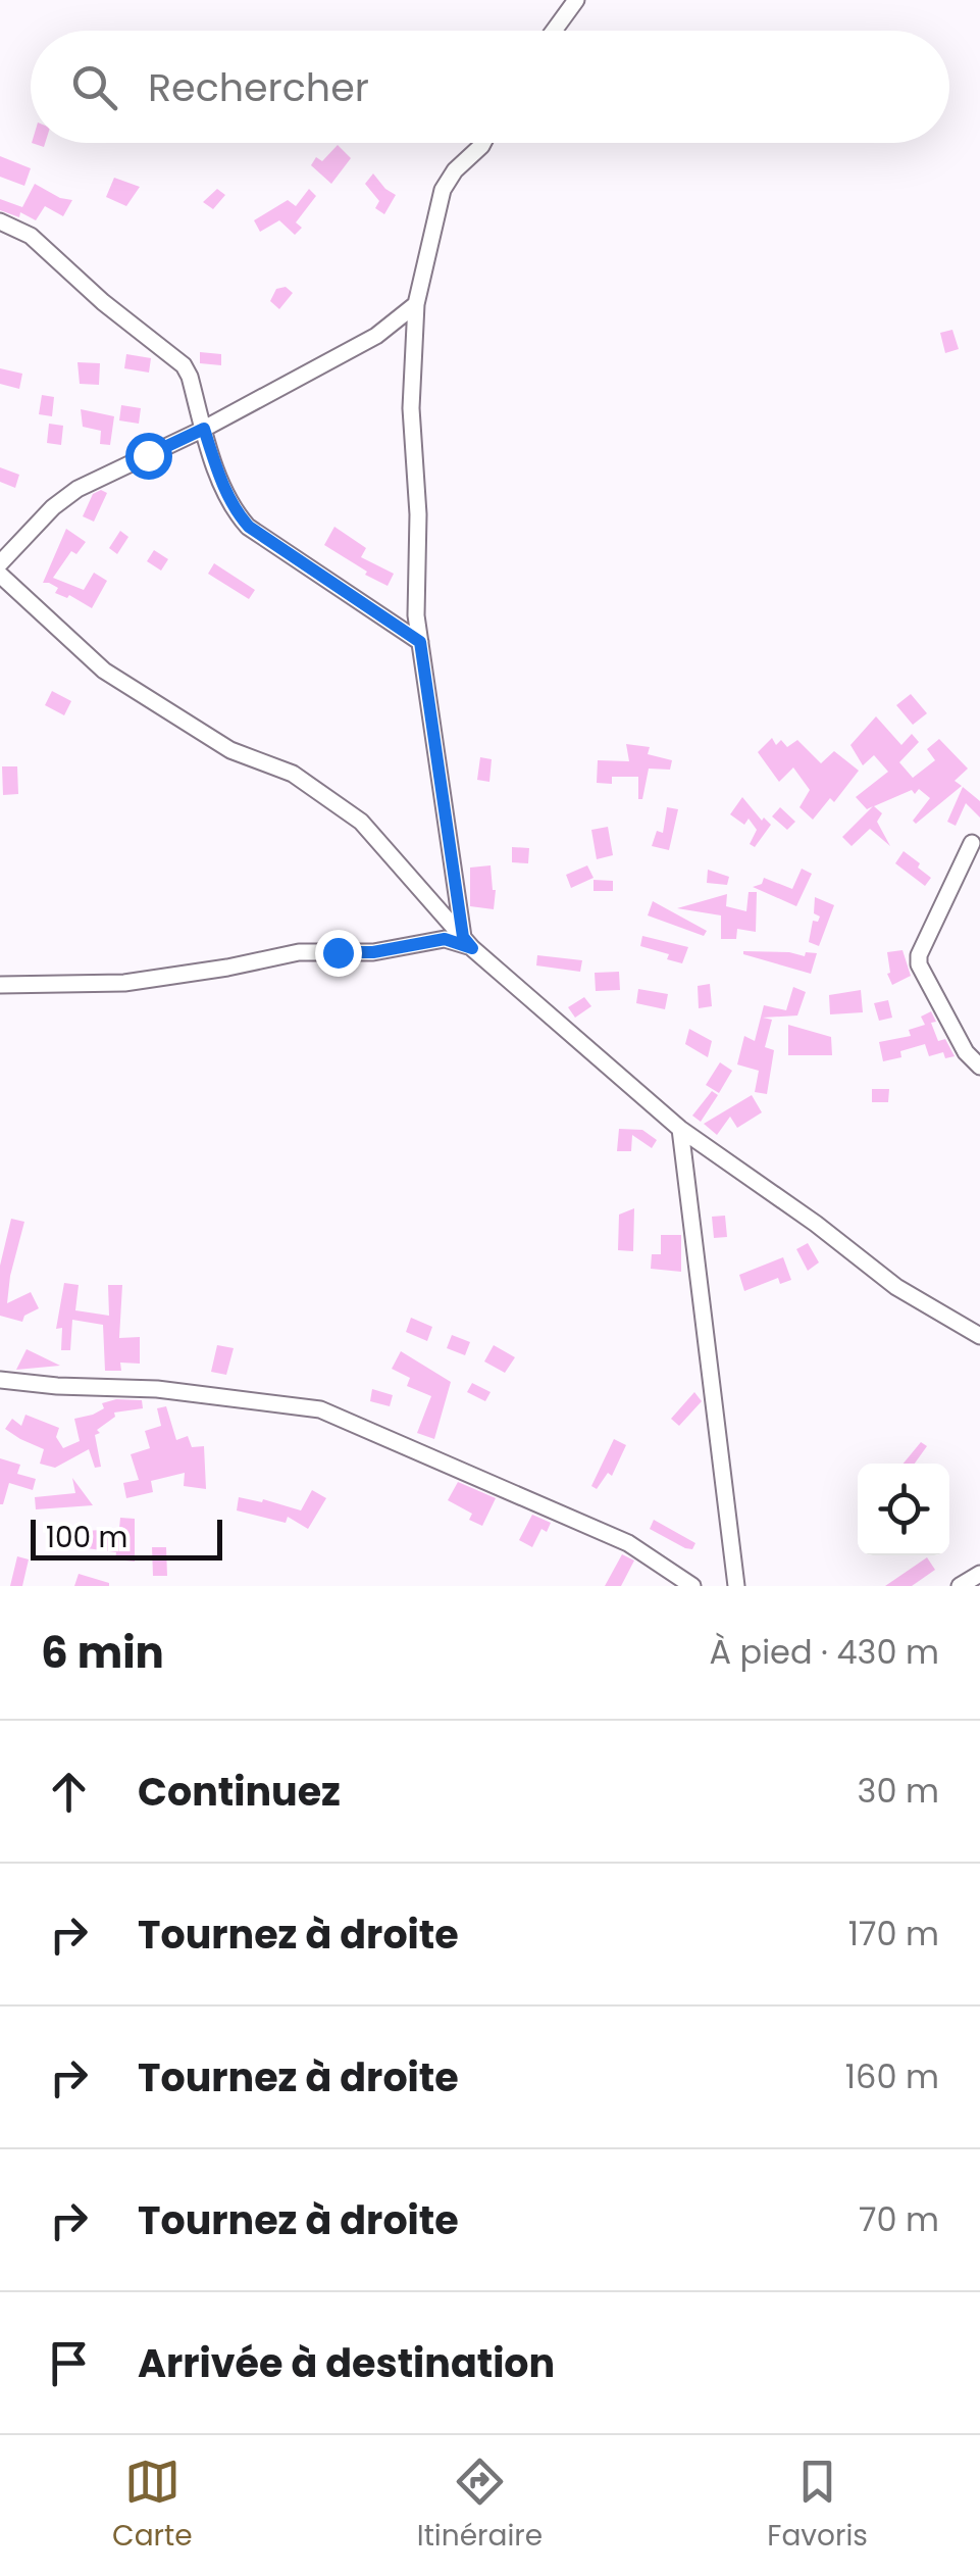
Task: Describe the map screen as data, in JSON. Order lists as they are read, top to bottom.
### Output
{
  "scale_bar": "100 m",
  "page": {
    "search": "Rechercher",
    "scale": "100 m",
    "heading": ["6 min", "À pied · 430 m"],
    "list": [
      ["Continuez", "30 m"],
      ["Tournez à droite", "170 m"],
      ["Tournez à droite", "160 m"],
      ["Tournez à droite", "70 m"],
      "Arrivée à destination"
    ],
    "nav": ["Carte", "Itinéraire", "Favoris"]
  }
}
